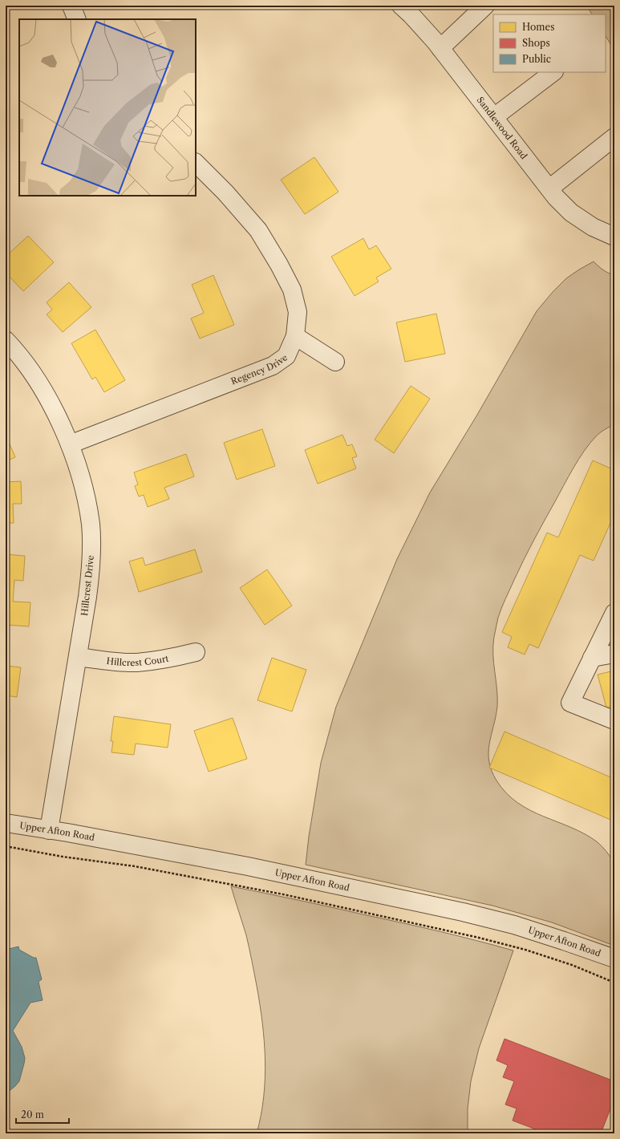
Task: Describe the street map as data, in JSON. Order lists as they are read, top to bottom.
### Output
{
  "streets": {
    "street": [
      "Sandlewood Road",
      "Regency Drive",
      "Hillcrest Drive",
      "Hillcrest Court",
      "Upper Afton Road"
    ]
  },
  "crossings": [
    ["Regency Drive", "Hillcrest Drive"],
    ["Hillcrest Drive", "Hillcrest Court"],
    ["Hillcrest Drive", "Upper Afton Road"]
  ],
  "legend": ["Homes", "Shops", "Public"],
  "scale_bar": "20 m"
}
